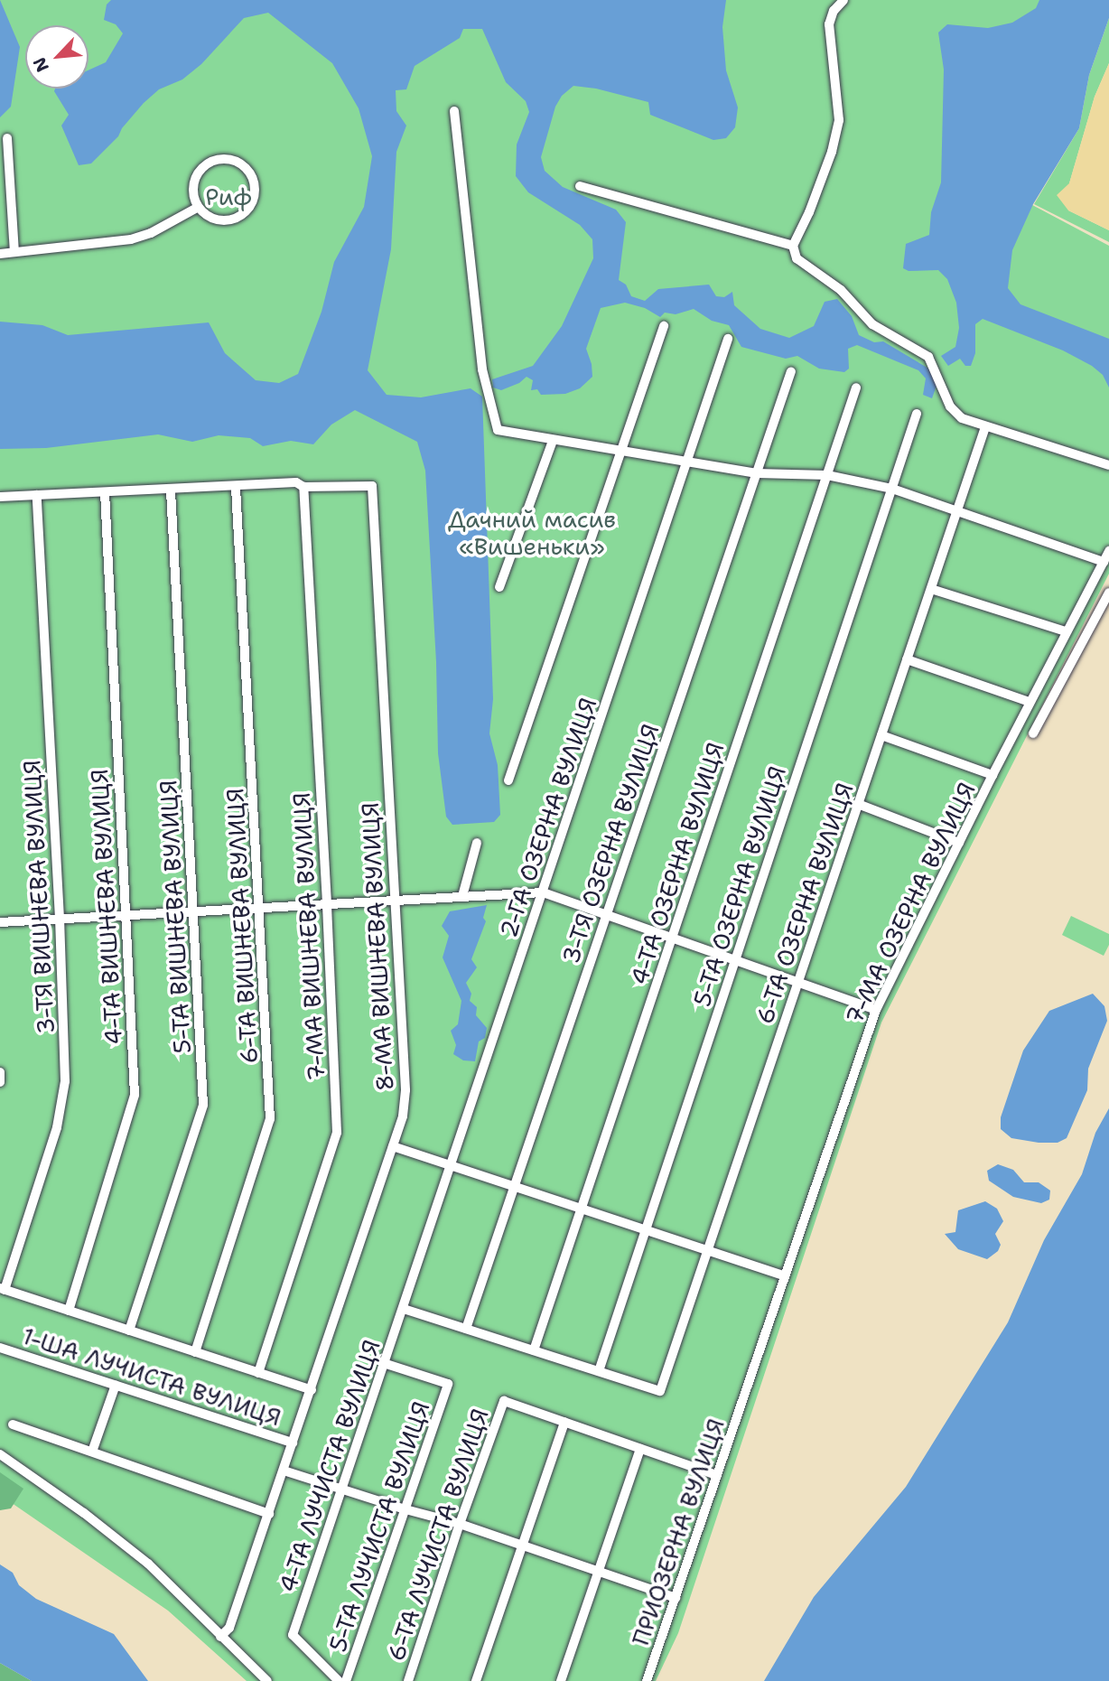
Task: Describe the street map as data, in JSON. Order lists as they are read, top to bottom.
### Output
{
  "streets": {
    "street": [
      "2-ГА ОЗЕРНА ВУЛИЦЯ",
      "3-ТЯ ОЗЕРНА ВУЛИЦЯ",
      "4-ТА ОЗЕРНА ВУЛИЦЯ",
      "5-ТА ОЗЕРНА ВУЛИЦЯ",
      "3-ТЯ ВИШНЕВА ВУЛИЦЯ",
      "6-ТА ОЗЕРНА ВУЛИЦЯ",
      "7-МА ОЗЕРНА ВУЛИЦЯ",
      "4-ТА ВИШНЕВА ВУЛИЦЯ",
      "5-ТА ВИШНЕВА ВУЛИЦЯ",
      "6-ТА ВИШНЕВА ВУЛИЦЯ",
      "7-МА ВИШНЕВА ВУЛИЦЯ",
      "8-МА ВИШНЕВА ВУЛИЦЯ",
      "1-ША ЛУЧИСТА ВУЛИЦЯ",
      "4-ТА ЛУЧИСТА ВУЛИЦЯ",
      "5-ТА ЛУЧИСТА ВУЛИЦЯ",
      "ПРИОЗЕРНА ВУЛИЦЯ",
      "6-ТА ЛУЧИСТА ВУЛИЦЯ"
    ]
  },
  "crossings": [
    ["2-ГА ОЗЕРНА ВУЛИЦЯ", "4-ТА ЛУЧИСТА ВУЛИЦЯ"],
    ["5-ТА ОЗЕРНА ВУЛИЦЯ", "6-ТА ОЗЕРНА ВУЛИЦЯ"],
    ["7-МА ОЗЕРНА ВУЛИЦЯ", "ПРИОЗЕРНА ВУЛИЦЯ"],
    ["7-МА ВИШНЕВА ВУЛИЦЯ", "8-МА ВИШНЕВА ВУЛИЦЯ"],
    ["8-МА ВИШНЕВА ВУЛИЦЯ", "1-ША ЛУЧИСТА ВУЛИЦЯ"],
    ["4-ТА ЛУЧИСТА ВУЛИЦЯ", "5-ТА ЛУЧИСТА ВУЛИЦЯ"]
  ],
  "parks": ["Риф", "Дачний масив «Вишеньки»"],
  "north": "bottom left"
}
